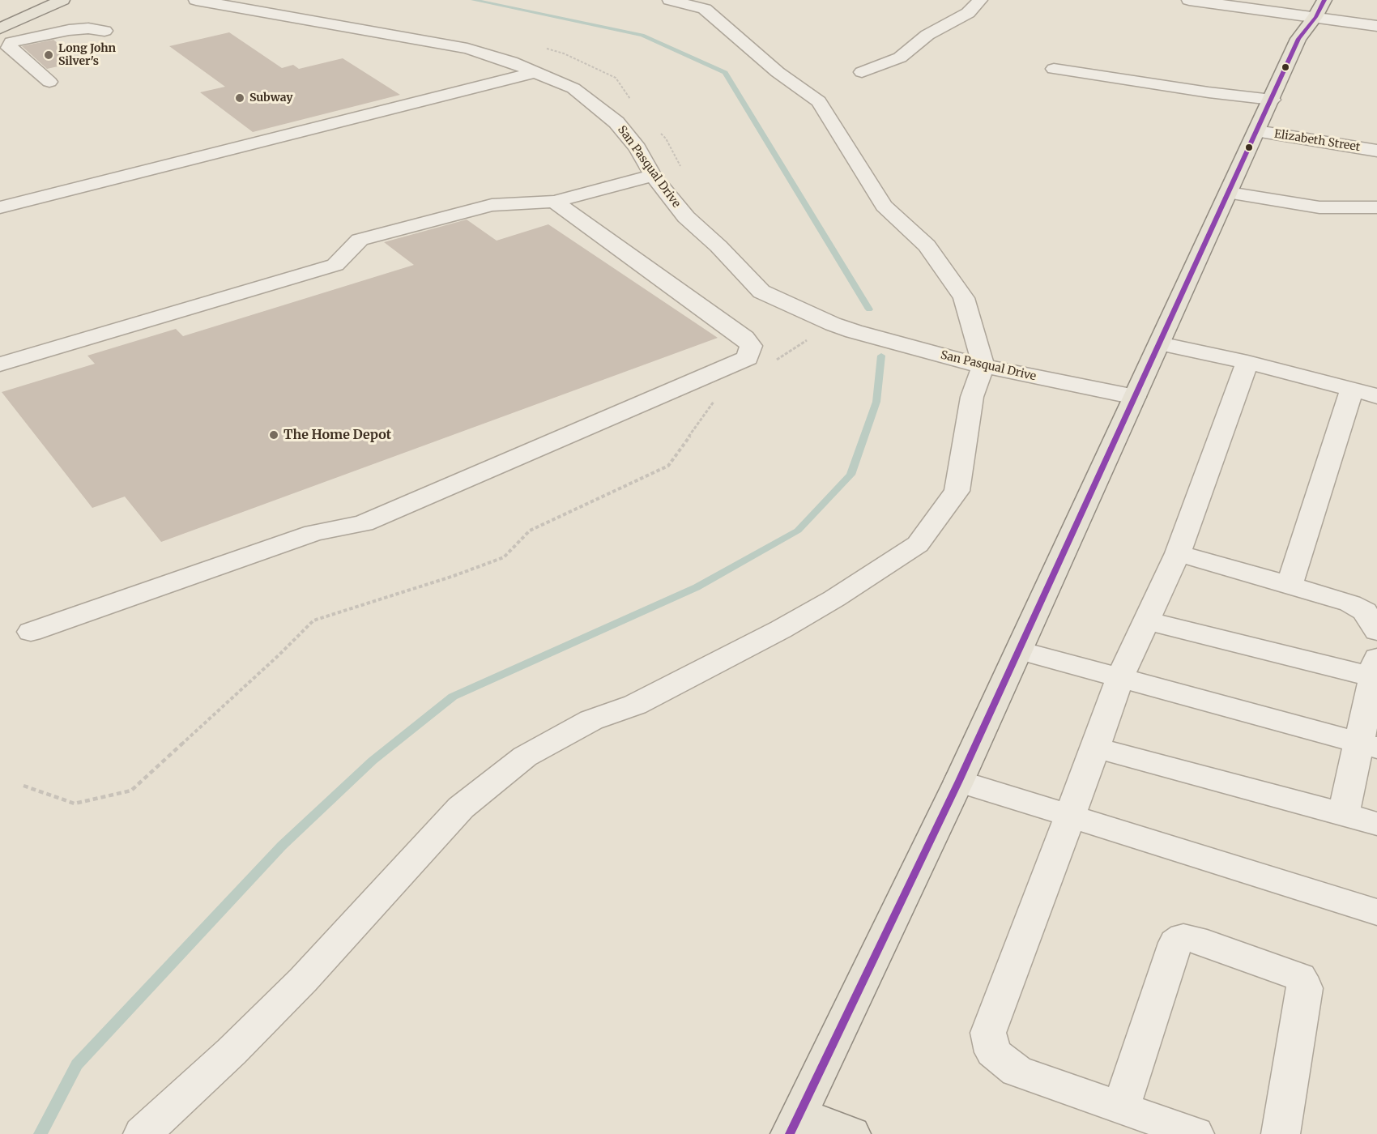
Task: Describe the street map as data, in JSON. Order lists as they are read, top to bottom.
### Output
{
  "streets": {
    "street": ["Elizabeth Street", "San Pasqual Drive"]
  },
  "places": ["Long John Silver's", "Subway", "The Home Depot"]
}
